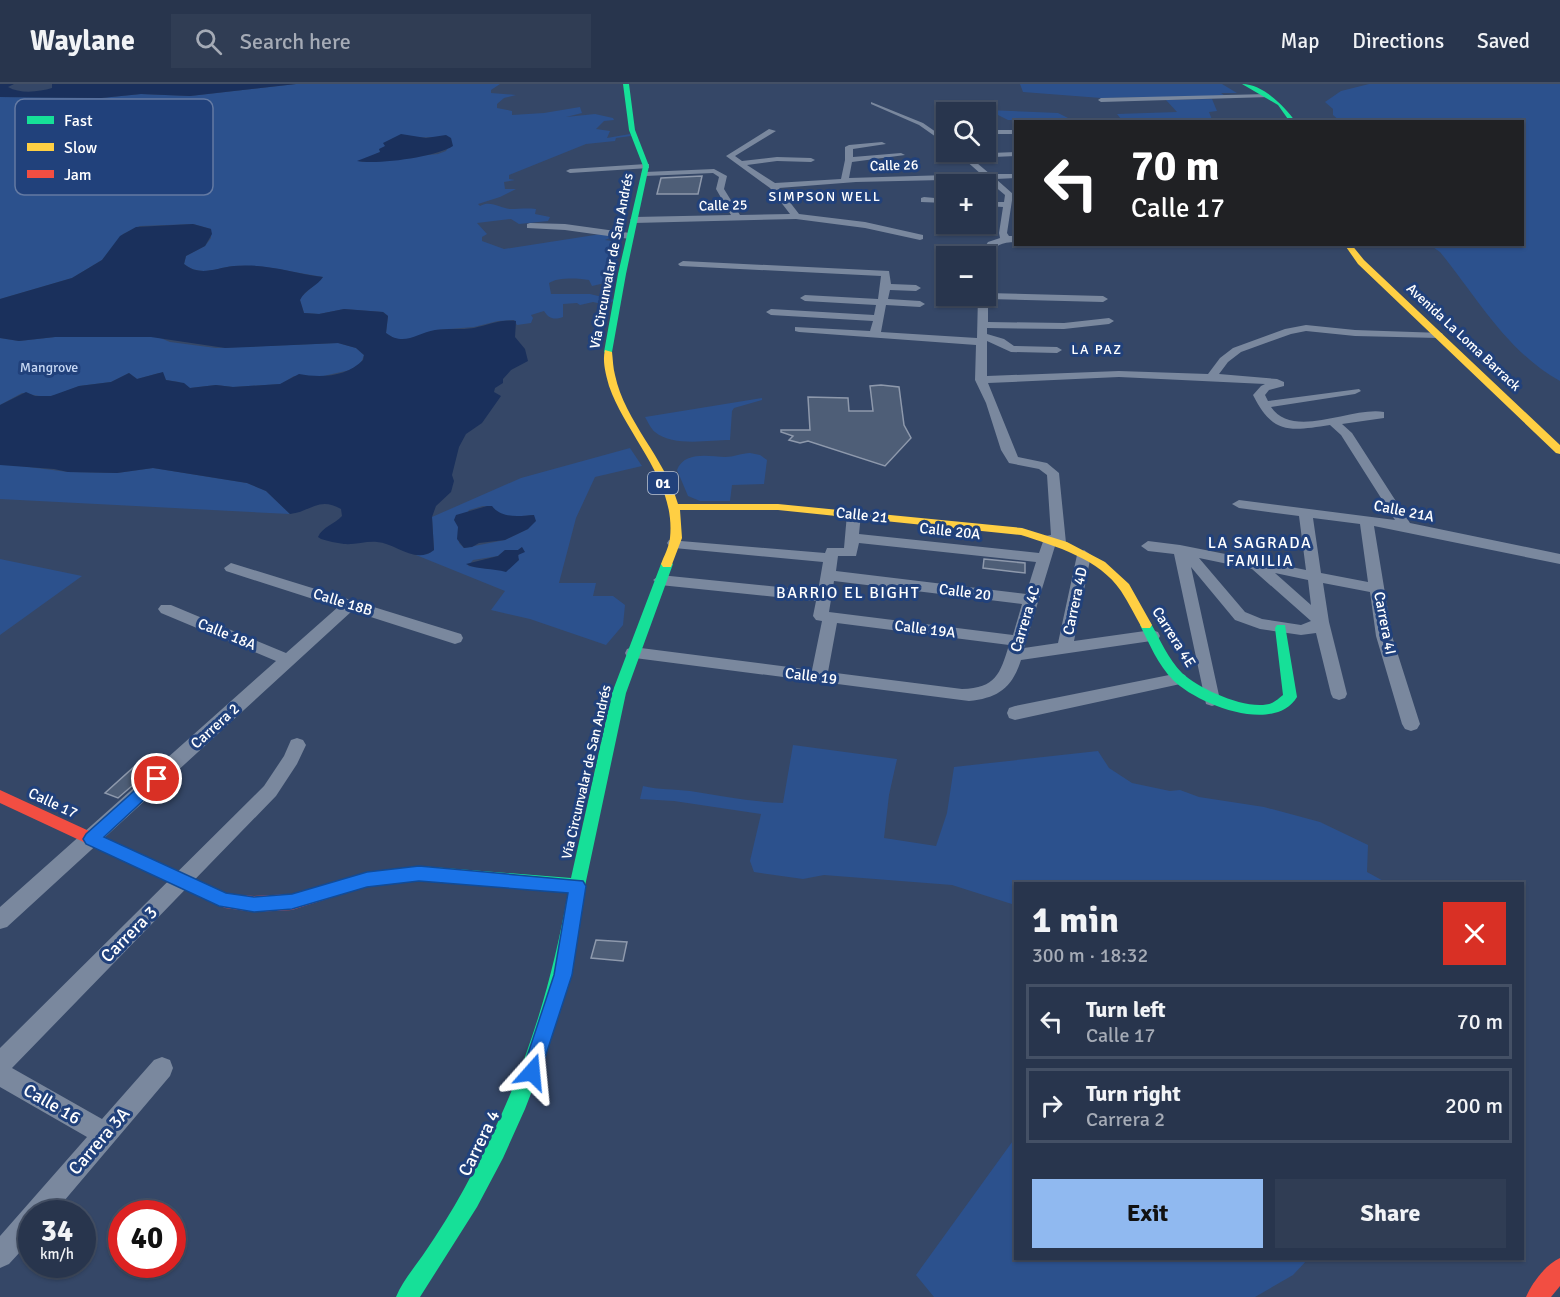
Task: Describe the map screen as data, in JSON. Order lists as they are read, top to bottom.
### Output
{
  "streets": {
    "main road": [
      "Vía Circunvalar de San Andrés",
      "Avenida La Loma Barrack",
      "01",
      "Calle 21",
      "Carrera 4E",
      "Calle 17",
      "Carrera 4"
    ],
    "street": [
      "Calle 26",
      "Calle 25",
      "Calle 21A",
      "Calle 20A",
      "Calle 20",
      "Carrera 4D",
      "Calle 18B",
      "Carrera 4C",
      "Carrera 4I",
      "Calle 19A",
      "Calle 18A",
      "Calle 19",
      "Carrera 2",
      "Carrera 3",
      "Calle 16",
      "Carrera 3A"
    ]
  },
  "crossings": [
    ["Calle 25", "Vía Circunvalar de San Andrés"],
    ["Vía Circunvalar de San Andrés", "Calle 21"],
    ["Vía Circunvalar de San Andrés", "Calle 19"],
    ["Vía Circunvalar de San Andrés", "Calle 17"],
    ["Vía Circunvalar de San Andrés", "Carrera 4"],
    ["Calle 21A", "Carrera 4I"],
    ["Calle 21", "Carrera 4C"],
    ["Calle 21", "Carrera 4E"],
    ["Calle 20A", "Carrera 4C"],
    ["Calle 20", "Carrera 4C"],
    ["Carrera 4D", "Calle 19A"],
    ["Carrera 4D", "Carrera 4E"],
    ["Calle 18B", "Carrera 2"],
    ["Carrera 4C", "Calle 19A"],
    ["Carrera 4C", "Carrera 4E"],
    ["Carrera 4C", "Calle 19"],
    ["Calle 19A", "Carrera 4E"],
    ["Calle 18A", "Carrera 2"],
    ["Carrera 2", "Calle 17"],
    ["Calle 17", "Carrera 3"],
    ["Calle 17", "Carrera 4"],
    ["Calle 16", "Carrera 3A"]
  ],
  "districts": [
    "SIMPSON WELL",
    "LA PAZ",
    "LA SAGRADA FAMILIA",
    "BARRIO EL BIGHT"
  ],
  "parks": ["Mangrove"],
  "legend": ["Fast", "Slow", "Jam"],
  "page": {
    "header": "Waylane",
    "search": "Search here",
    "nav": ["Map", "Directions", "Saved"],
    "map_buttons": ["+", "−"],
    "turn": ["70 m", "Calle 17"],
    "heading": ["1 min", "300 m · 18:32"],
    "list": [
      {
        "name": "Turn left",
        "note": "Calle 17",
        "value": "70 m"
      },
      {
        "name": "Turn right",
        "note": "Carrera 2",
        "value": "200 m"
      }
    ],
    "buttons": ["Exit", "Share"],
    "speed": "34 km/h",
    "limit": "40"
  }
}
